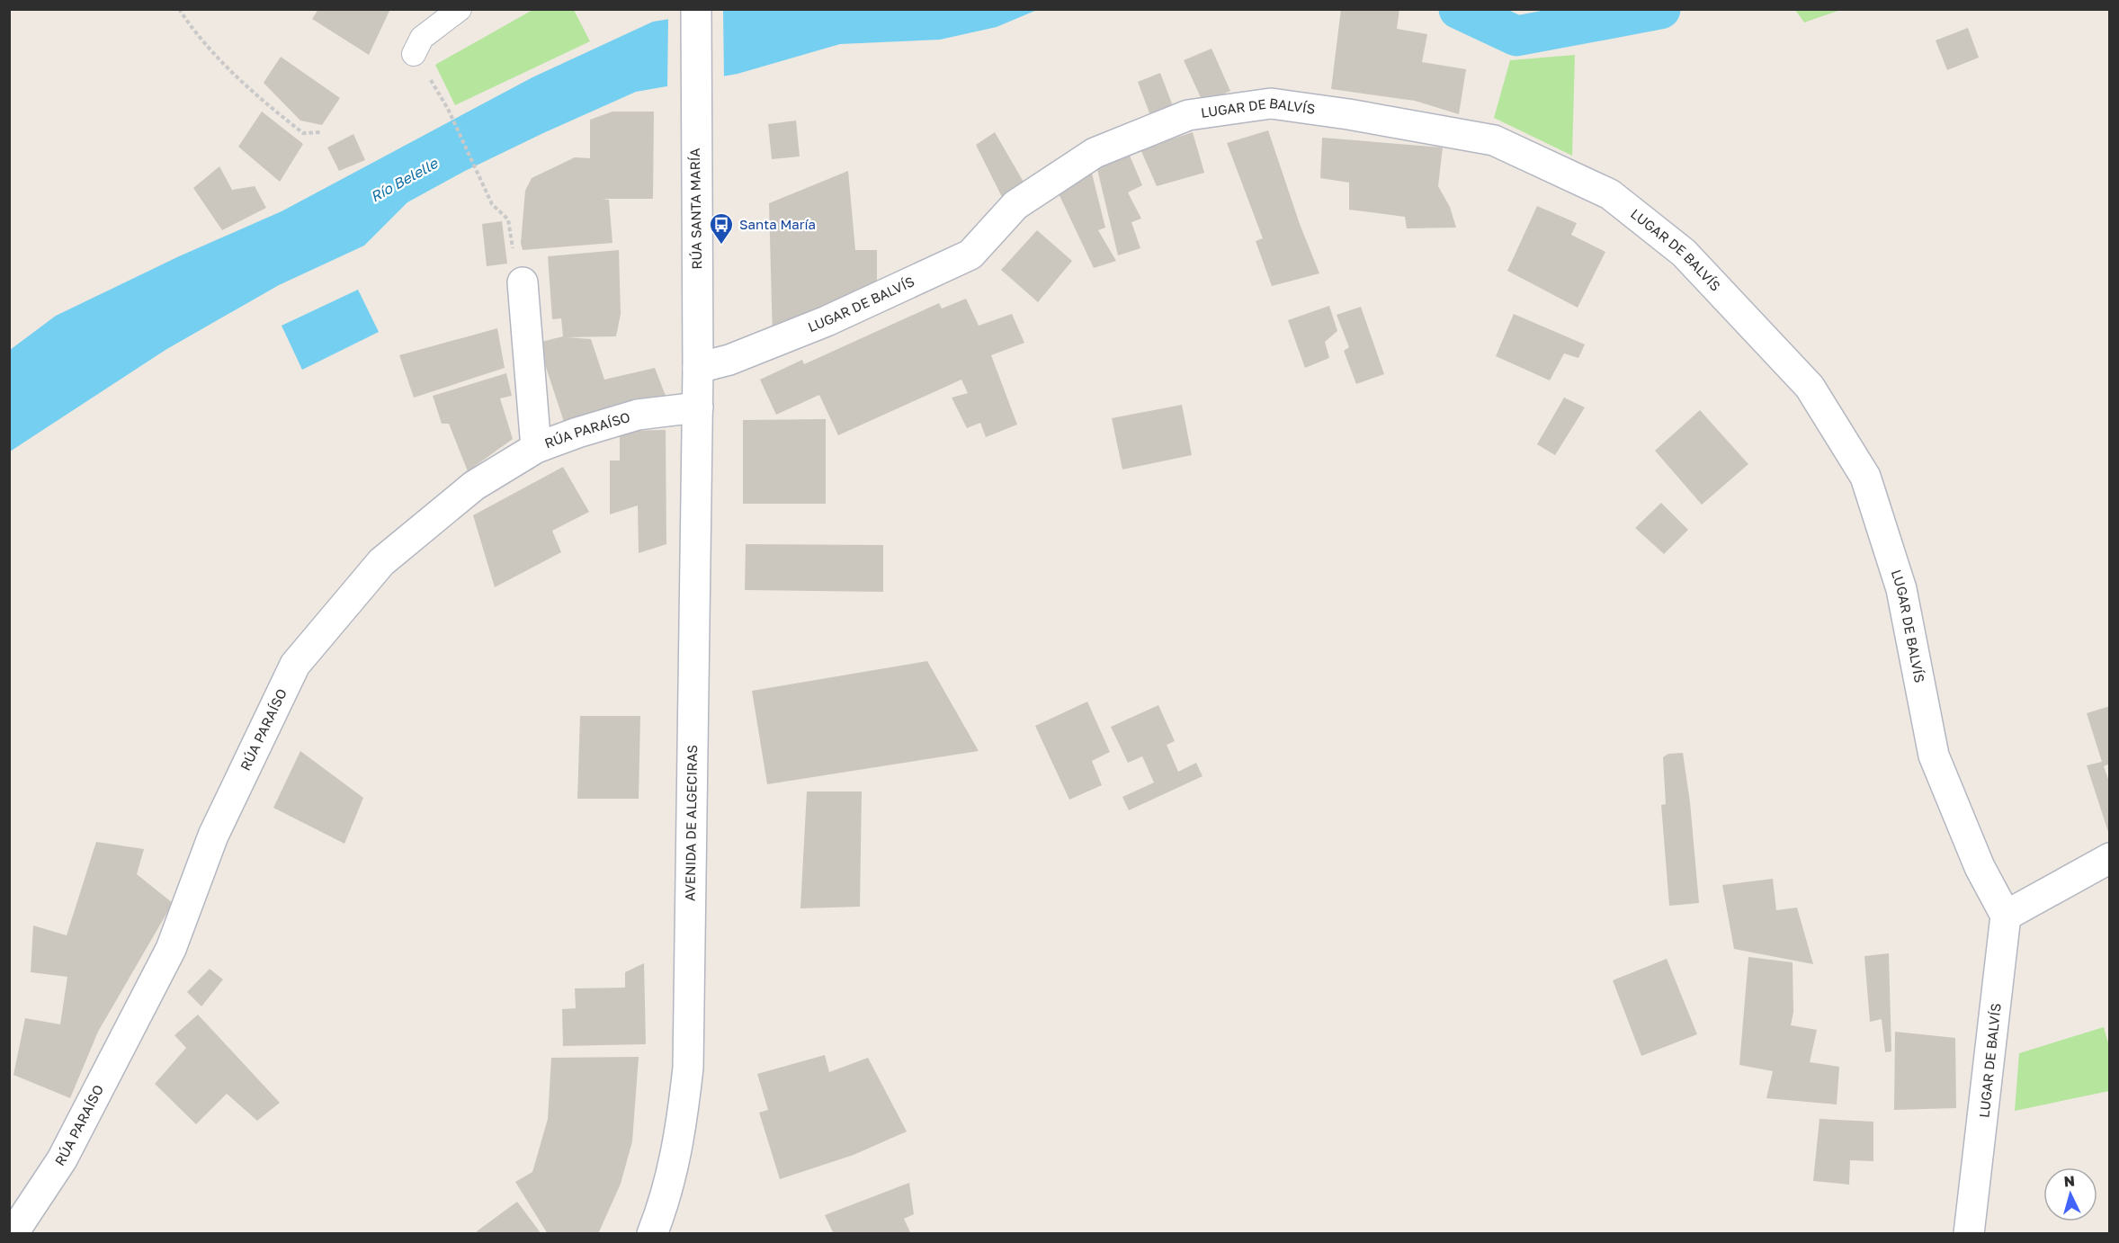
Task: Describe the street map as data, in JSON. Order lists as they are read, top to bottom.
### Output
{
  "streets": {
    "street": [
      "LUGAR DE BALVÍS",
      "RÚA SANTA MARÍA",
      "RÚA PARAÍSO",
      "AVENIDA DE ALGECIRAS"
    ]
  },
  "crossings": [
    ["LUGAR DE BALVÍS", "RÚA SANTA MARÍA"],
    ["RÚA SANTA MARÍA", "RÚA PARAÍSO"],
    ["RÚA SANTA MARÍA", "AVENIDA DE ALGECIRAS"],
    ["RÚA PARAÍSO", "AVENIDA DE ALGECIRAS"]
  ],
  "water": ["Río Belelle"],
  "places": {
    "bus stop": ["Santa María"]
  },
  "north": "top"
}
